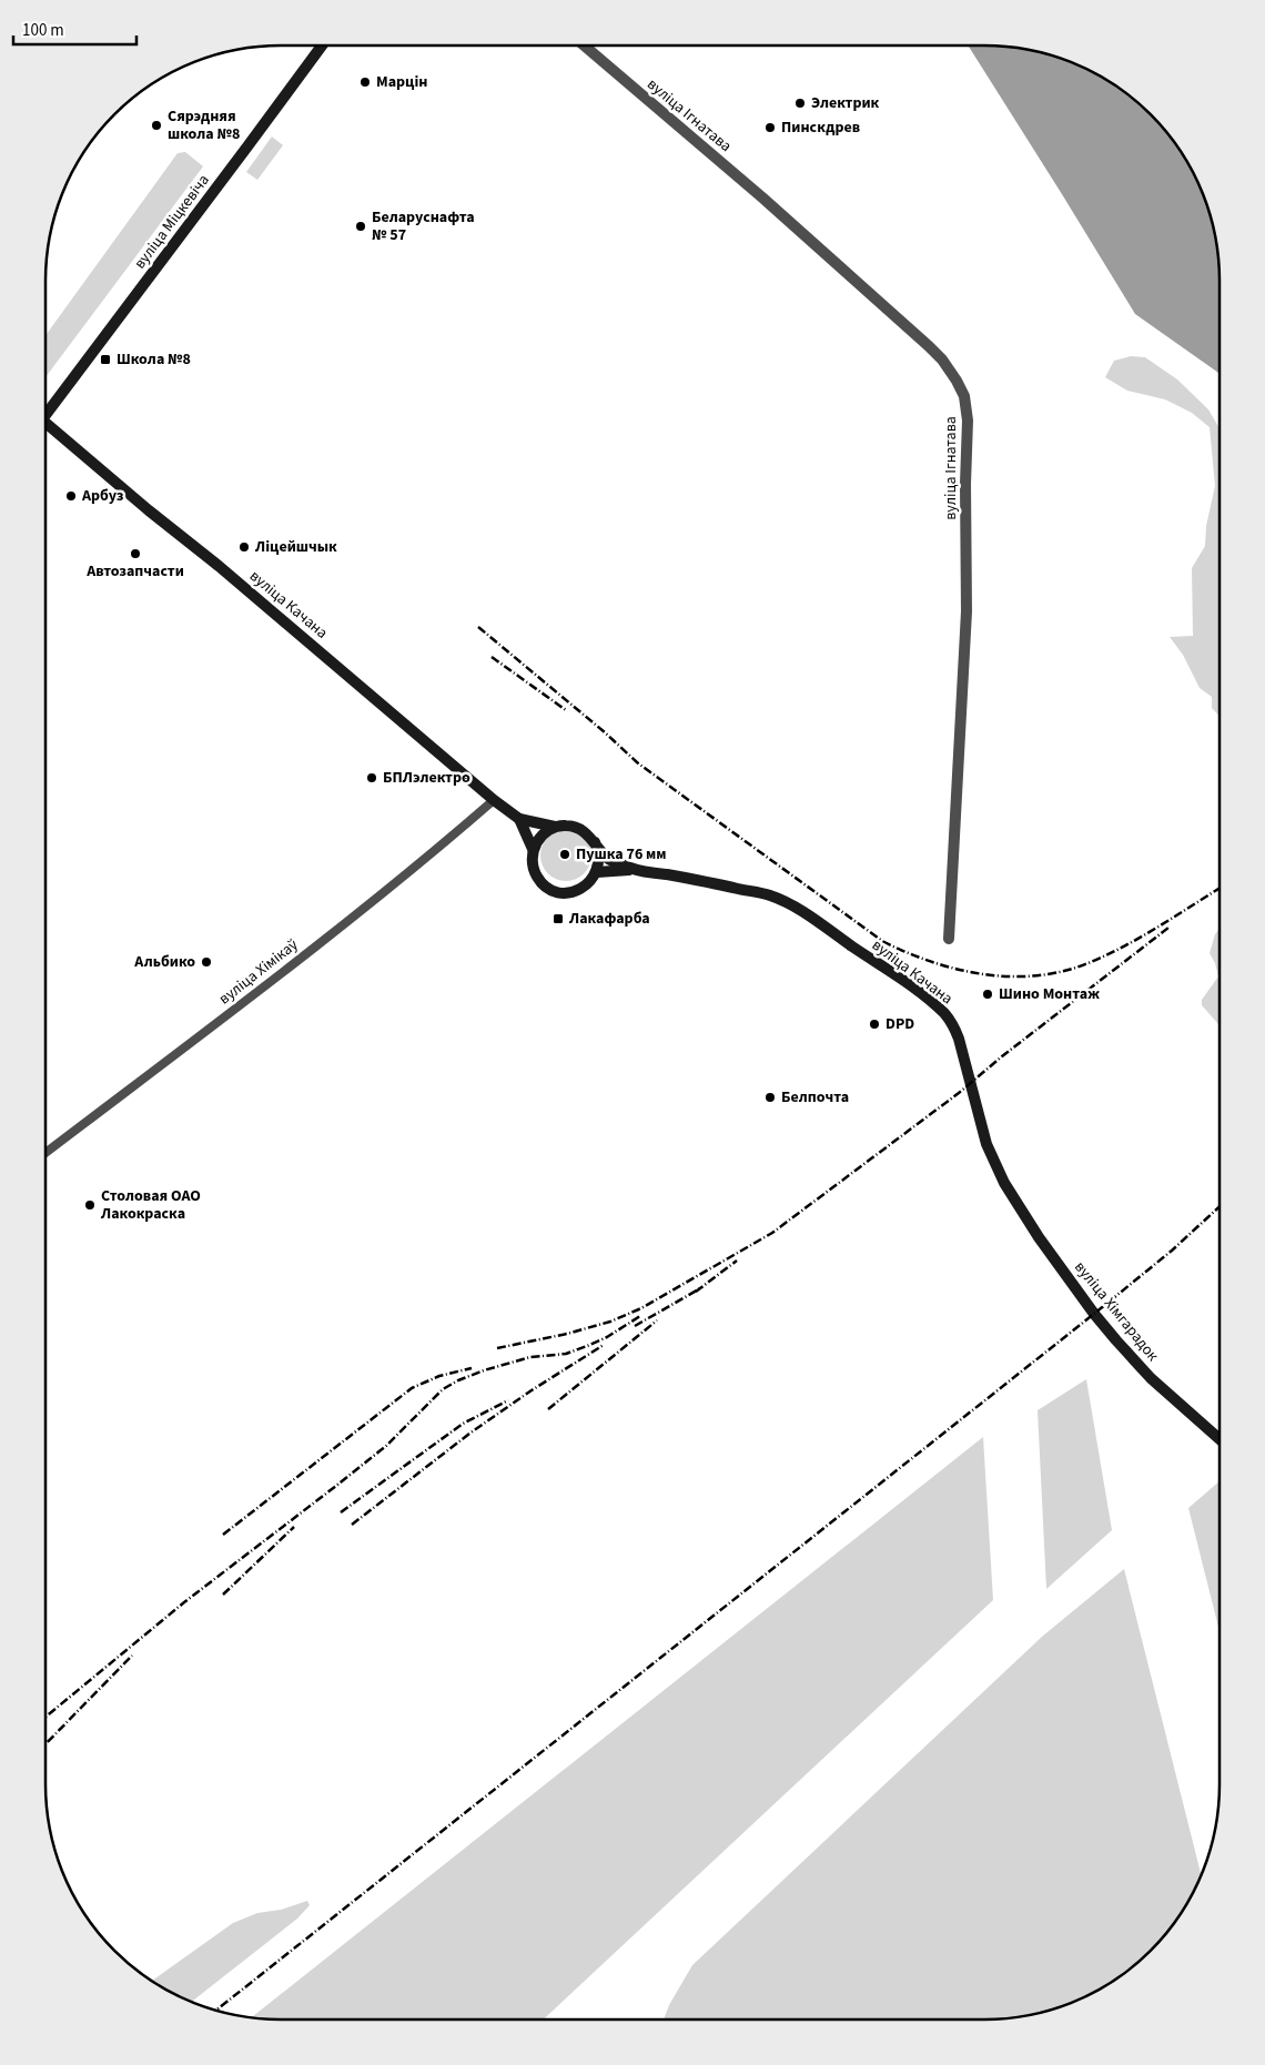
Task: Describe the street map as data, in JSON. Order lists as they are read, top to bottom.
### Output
{
  "streets": {
    "main road": ["вуліца Міцкевіча", "вуліца Качана", "вуліца Хімгарадок"],
    "street": ["вуліца Ігнатава", "вуліца Хімікаў"]
  },
  "crossings": [
    ["вуліца Качана", "вуліца Хімікаў"],
    ["вуліца Качана", "вуліца Хімгарадок"]
  ],
  "places": {
    "other": [
      "Марцін",
      "Электрик",
      "Сярэдняя школа №8",
      "Пинскдрев",
      "Беларуснафта № 57",
      "Арбуз",
      "Ліцейшчык",
      "Автозапчасти",
      "БПЛэлектро",
      "Пушка 76 мм",
      "Альбико",
      "Шино Монтаж",
      "DPD",
      "Белпочта",
      "Столовая ОАО Лакокраска"
    ],
    "transit": ["Школа №8", "Лакафарба"]
  },
  "scale_bar": "100 m"
}
